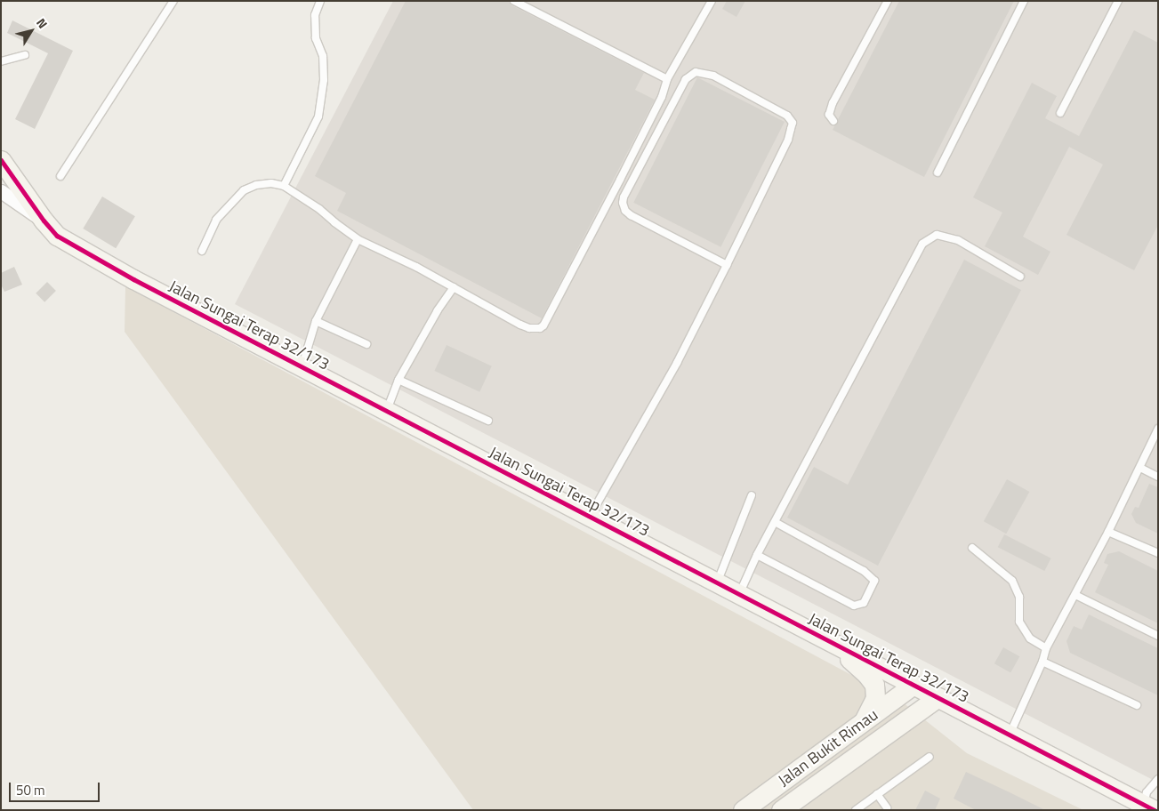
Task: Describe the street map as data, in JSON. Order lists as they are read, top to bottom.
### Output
{
  "streets": {
    "street": ["Jalan Sungai Terap 32/173", "Jalan Bukit Rimau"]
  },
  "crossings": [
    ["Jalan Sungai Terap 32/173", "Jalan Bukit Rimau"]
  ],
  "scale_bar": "50 m",
  "north": "top right"
}
